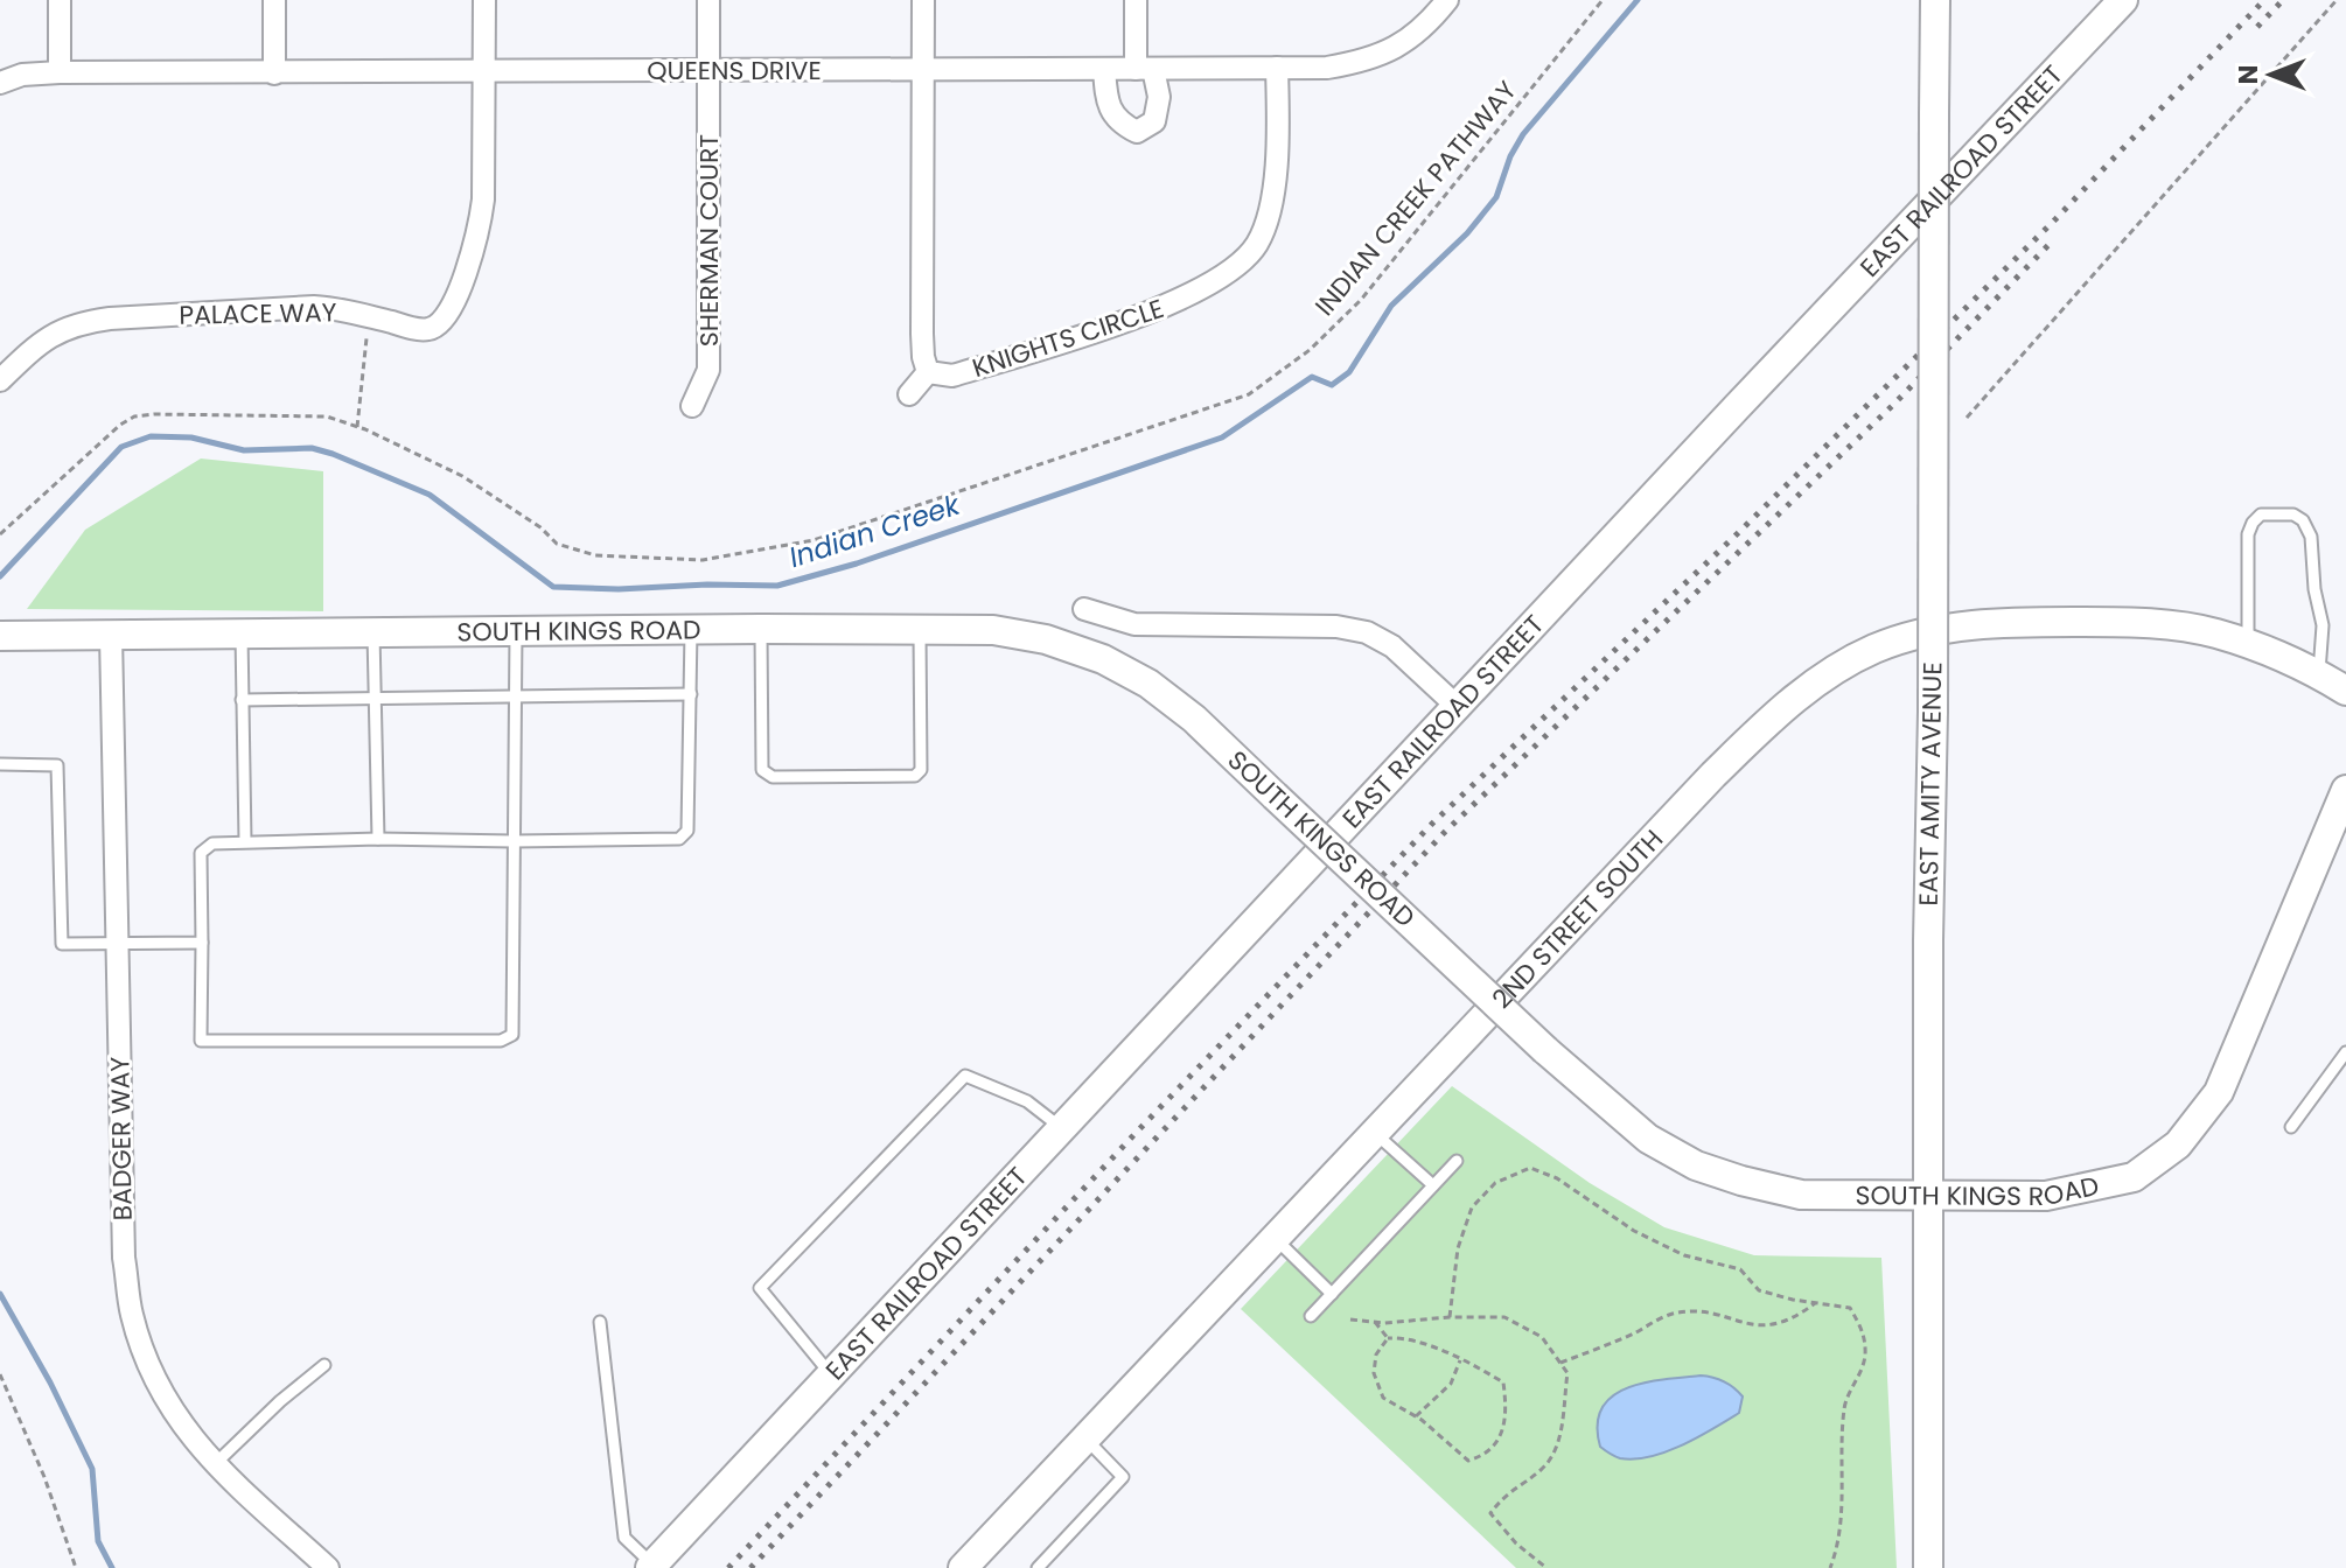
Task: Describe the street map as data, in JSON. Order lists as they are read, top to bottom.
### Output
{
  "streets": {
    "main road": [
      "EAST RAILROAD STREET",
      "SOUTH KINGS ROAD",
      "EAST AMITY AVENUE",
      "2ND STREET SOUTH"
    ],
    "street": [
      "QUEENS DRIVE",
      "SHERMAN COURT",
      "PALACE WAY",
      "KNIGHTS CIRCLE",
      "BADGER WAY"
    ],
    "path": ["INDIAN CREEK PATHWAY"]
  },
  "crossings": [
    ["QUEENS DRIVE", "SHERMAN COURT"],
    ["QUEENS DRIVE", "PALACE WAY"],
    ["QUEENS DRIVE", "KNIGHTS CIRCLE"],
    ["SOUTH KINGS ROAD", "EAST AMITY AVENUE"],
    ["SOUTH KINGS ROAD", "BADGER WAY"]
  ],
  "water": ["Indian Creek"],
  "north": "left"
}
